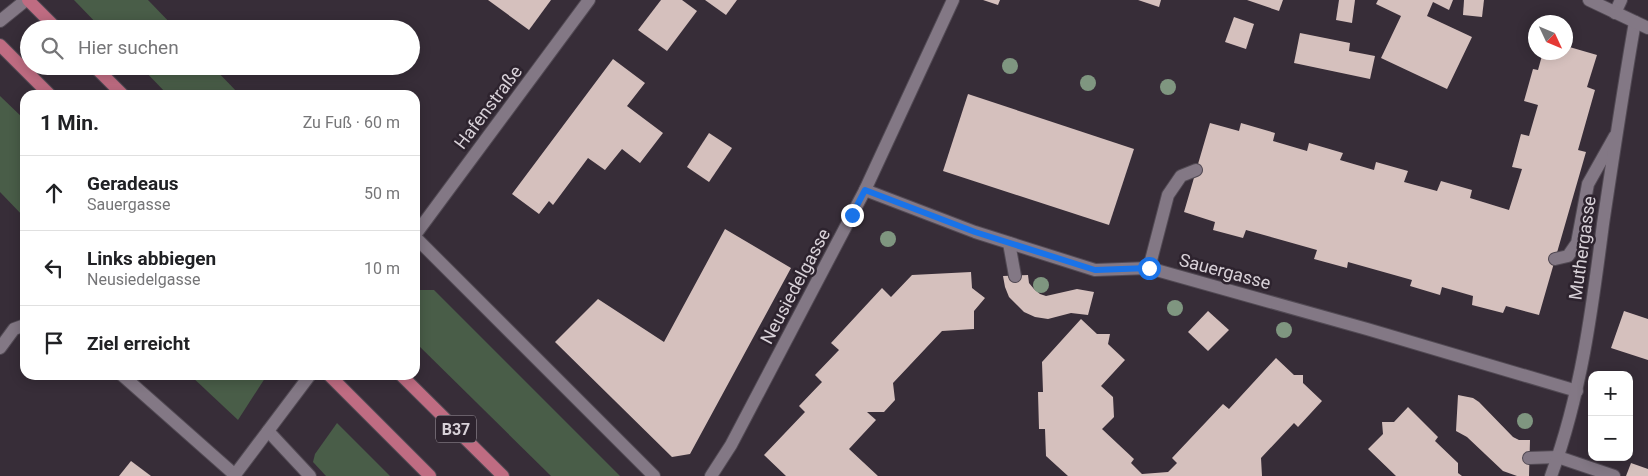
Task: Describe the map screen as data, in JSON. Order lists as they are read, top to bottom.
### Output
{
  "streets": {
    "main road": ["B37"],
    "street": [
      "Hafenstraße",
      "Muthergasse",
      "Sauergasse",
      "Neusiedelgasse"
    ]
  },
  "crossings": [
    ["Muthergasse", "Sauergasse"],
    ["Sauergasse", "Neusiedelgasse"]
  ],
  "north": "bottom right",
  "page": {
    "search": "Hier suchen",
    "heading": ["1 Min.", "Zu Fuß · 60 m"],
    "list": [
      ["Geradeaus", "Sauergasse", "50 m"],
      ["Links abbiegen", "Neusiedelgasse", "10 m"],
      "Ziel erreicht"
    ],
    "map_buttons": ["+", "−"]
  }
}
